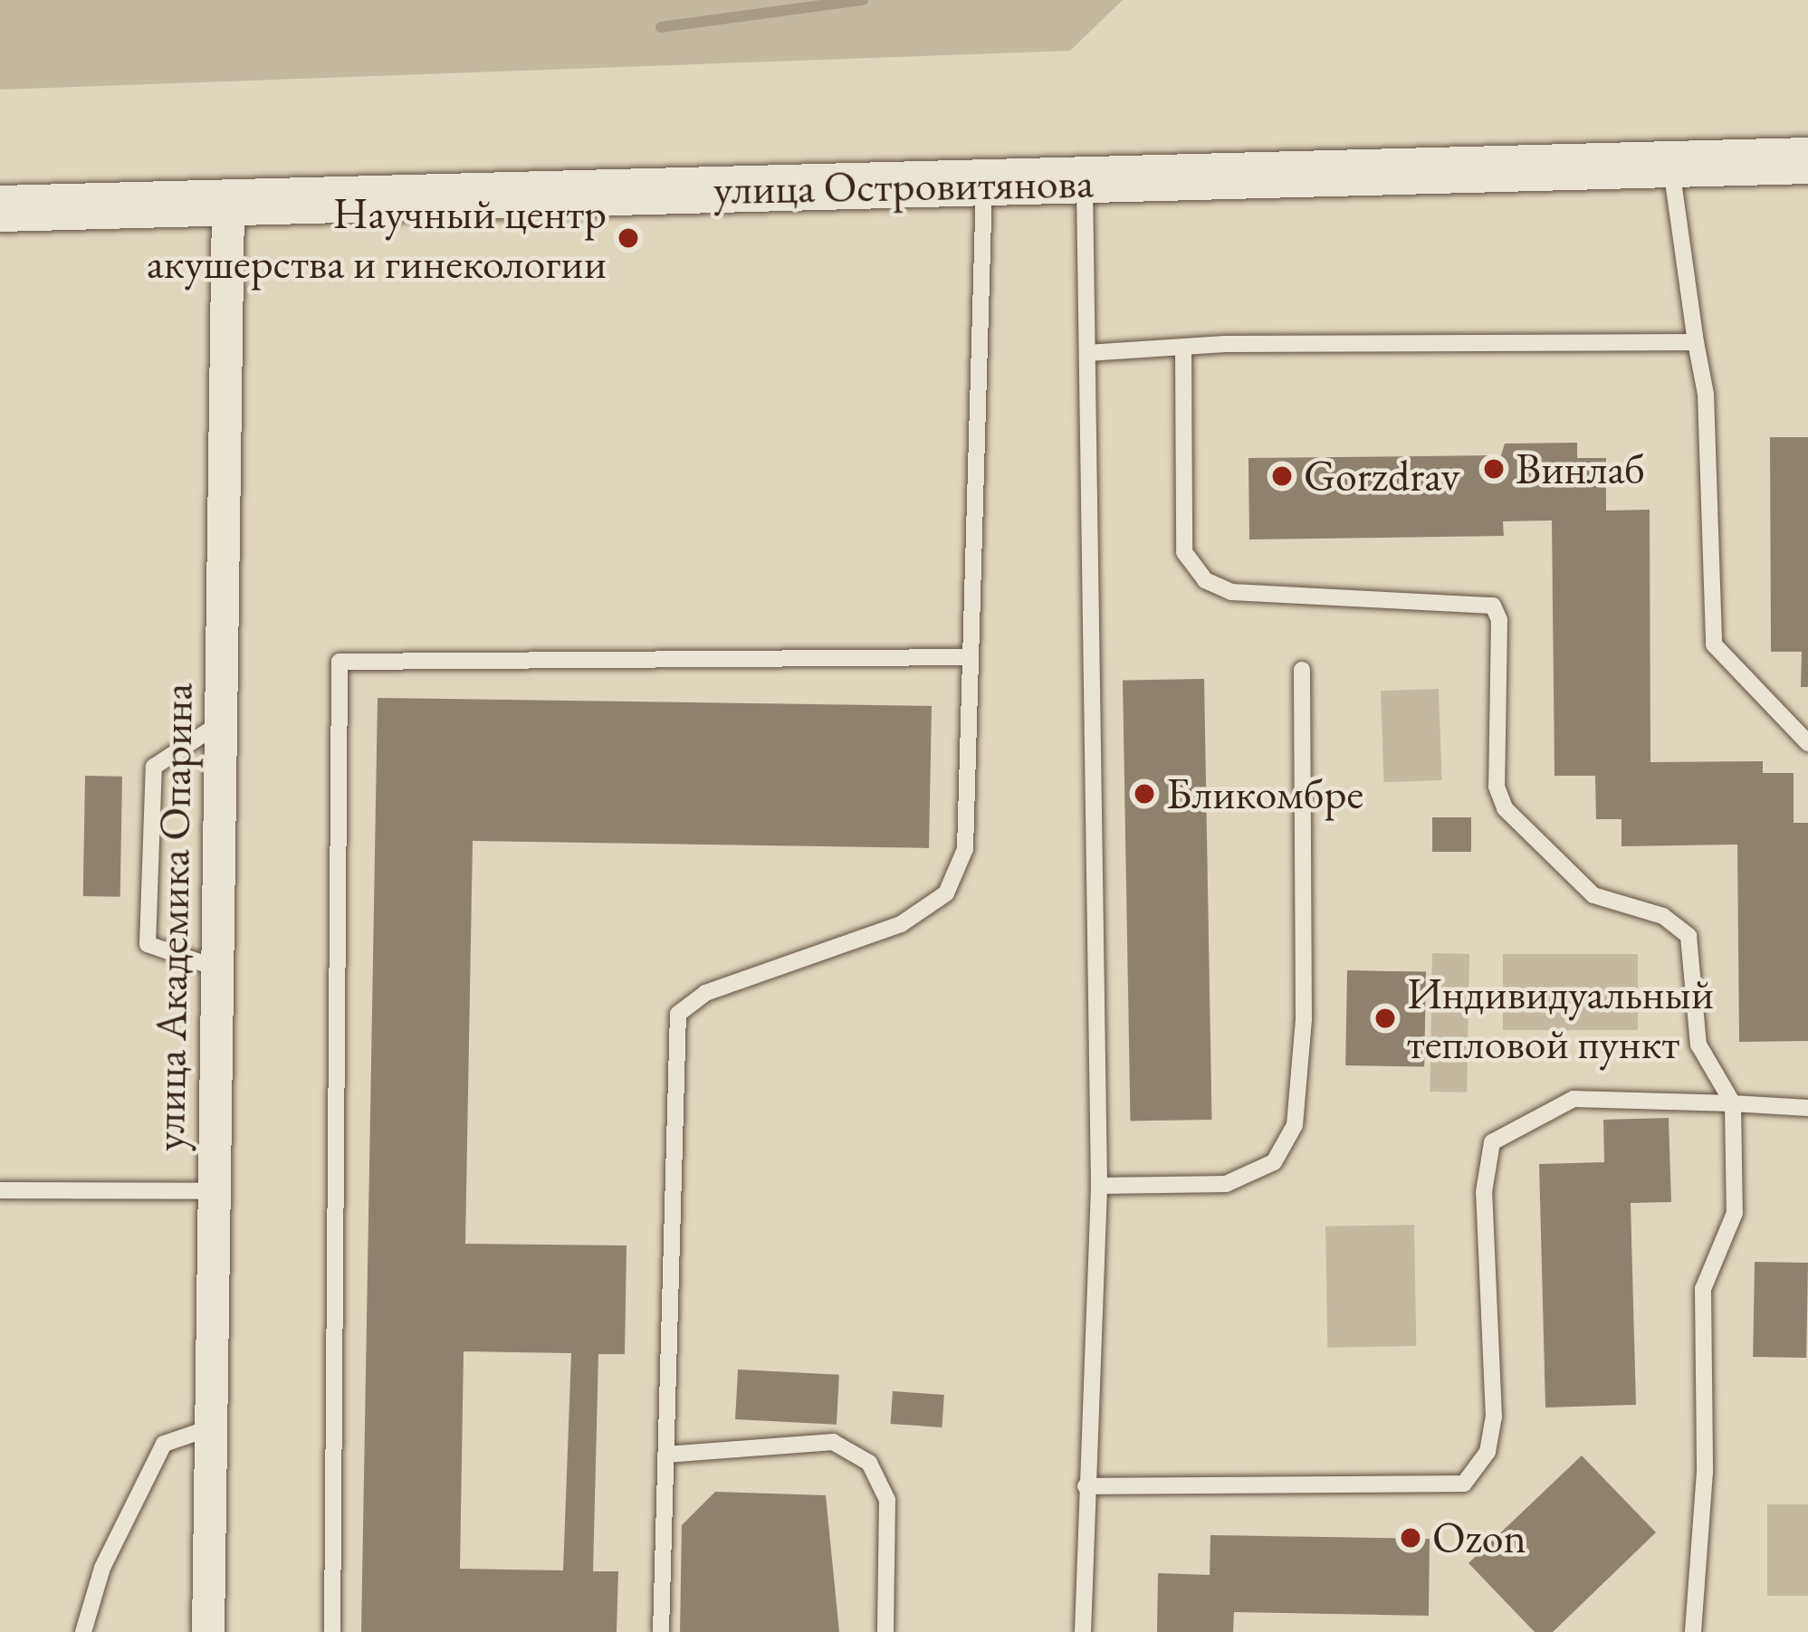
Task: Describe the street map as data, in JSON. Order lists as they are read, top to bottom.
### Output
{
  "streets": {
    "main road": ["улица Островитянова"],
    "street": ["улица Академика Опарина"]
  },
  "crossings": [
    ["улица Островитянова", "улица Академика Опарина"]
  ],
  "places": [
    "Научный центр акушерства и гинекологии",
    "Винлаб",
    "Gorzdrav",
    "Бликомбре",
    "Индивидуальный тепловой пункт",
    "Ozon"
  ]
}
